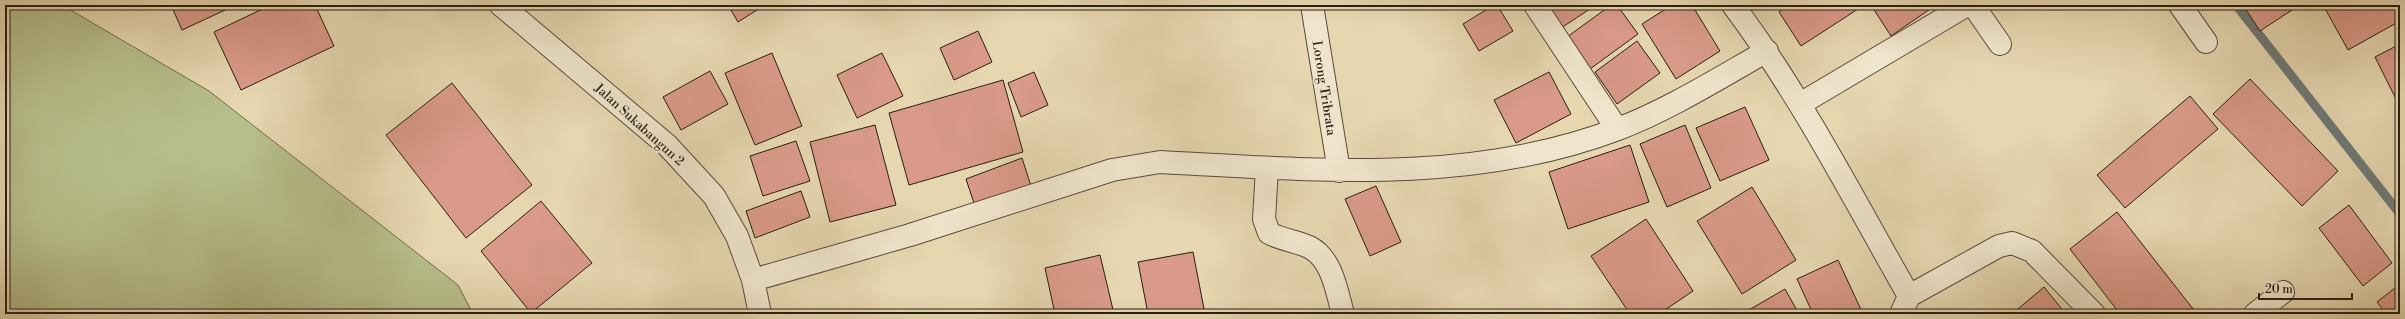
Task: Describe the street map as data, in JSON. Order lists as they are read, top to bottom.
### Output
{
  "streets": {
    "street": ["Lorong Tribrata", "Jalan Sukabangun 2"]
  },
  "scale_bar": "20 m"
}
